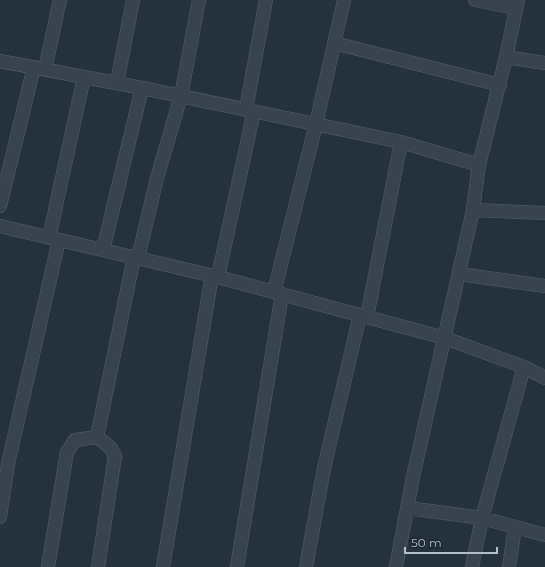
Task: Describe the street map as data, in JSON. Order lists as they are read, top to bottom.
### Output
{
  "scale_bar": "50 m"
}
